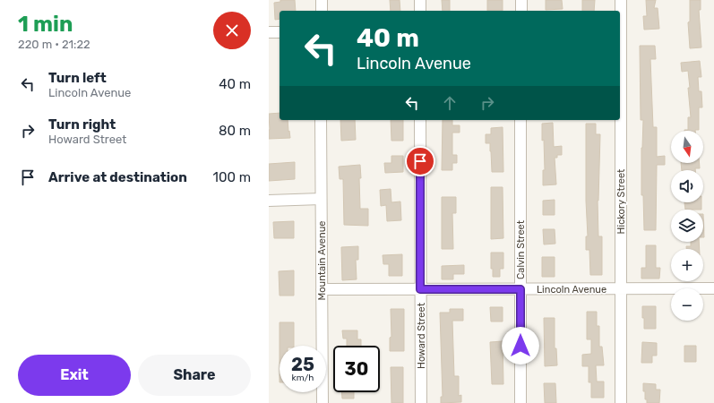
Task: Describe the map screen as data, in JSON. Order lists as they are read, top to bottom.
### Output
{
  "streets": {
    "street": [
      "Hickory Street",
      "Calvin Street",
      "Mountain Avenue",
      "Lincoln Avenue",
      "Howard Street"
    ]
  },
  "crossings": [
    ["Hickory Street", "Lincoln Avenue"],
    ["Calvin Street", "Lincoln Avenue"],
    ["Mountain Avenue", "Lincoln Avenue"],
    ["Lincoln Avenue", "Howard Street"]
  ],
  "north": "bottom",
  "page": {
    "heading": ["1 min", "220 m · 21:22"],
    "turn": ["40 m", "Lincoln Avenue"],
    "list": [
      {
        "name": "Turn left",
        "note": "Lincoln Avenue",
        "value": "40 m"
      },
      {
        "name": "Turn right",
        "note": "Howard Street",
        "value": "80 m"
      },
      {
        "name": "Arrive at destination",
        "value": "100 m"
      }
    ],
    "map_buttons": ["+", "−"],
    "speed": "25 km/h",
    "limit": "30",
    "buttons": ["Exit", "Share"]
  }
}
